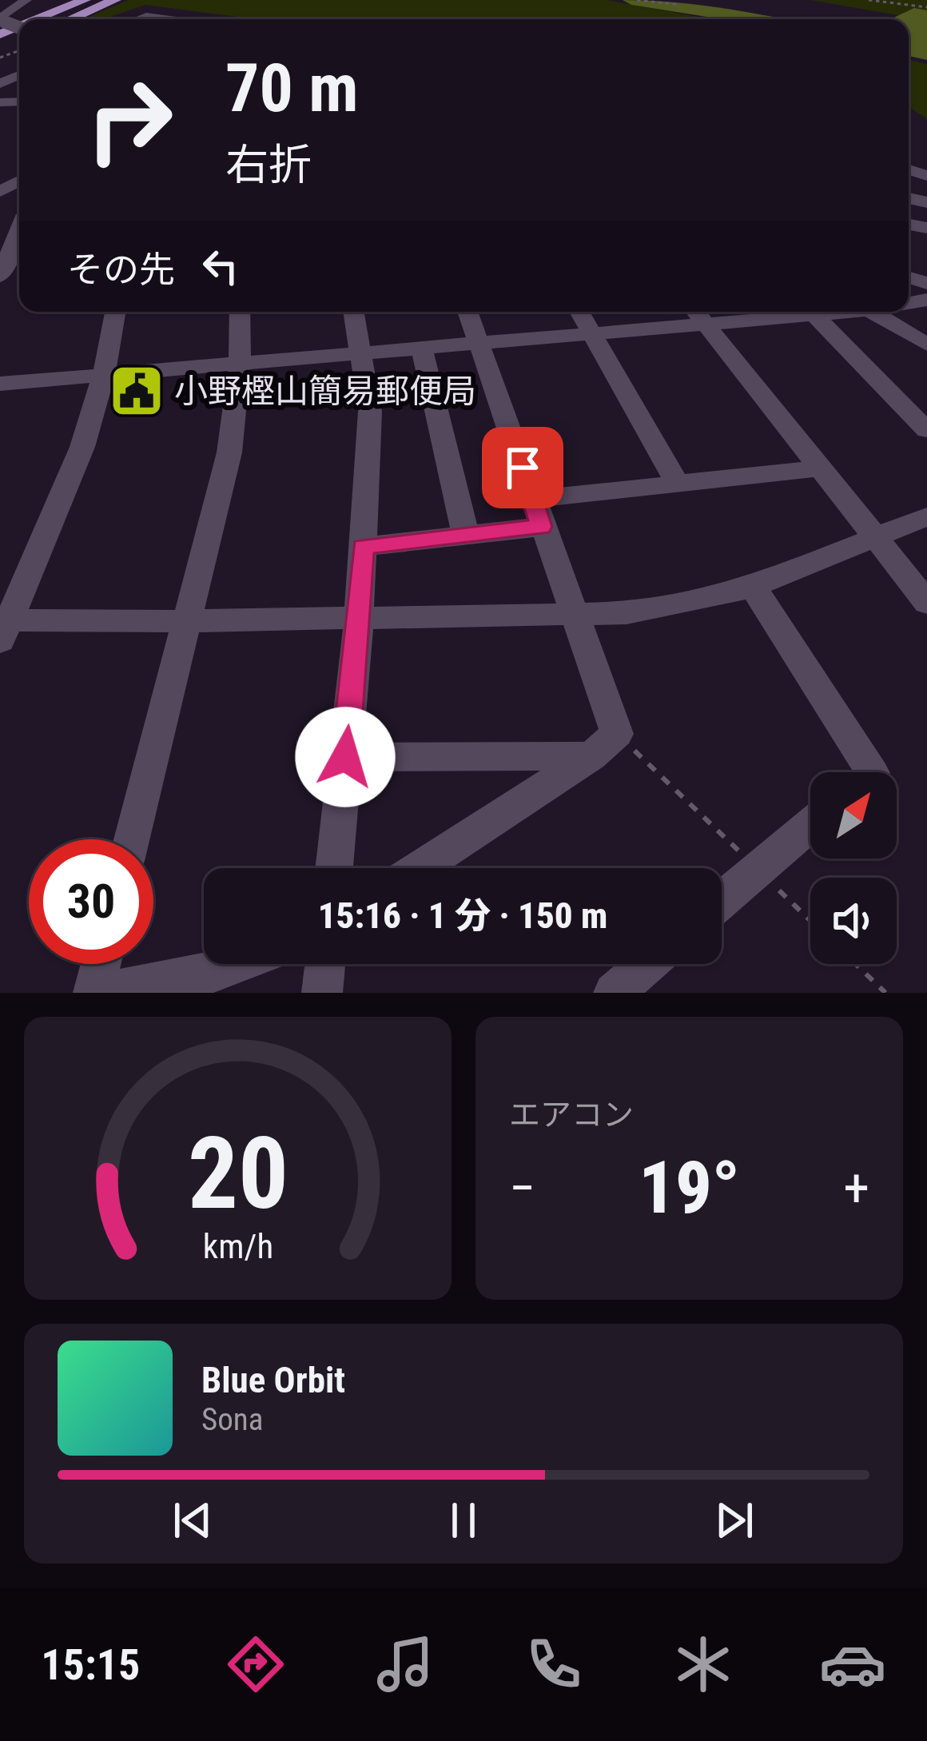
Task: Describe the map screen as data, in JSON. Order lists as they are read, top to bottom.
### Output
{
  "places": {
    "public building": ["小野樫山簡易郵便局"]
  },
  "north": "top right",
  "page": {
    "turn": ["70 m", "右折"],
    "then": "その先",
    "limit": "30",
    "trip": "15:16 · 1 分 · 150 m",
    "tile": "エアコン",
    "heat": ["−", "19°", "+"],
    "song": ["Blue Orbit", "Sona"],
    "tabs": "15:15",
    "gauge": ["20", "km/h"]
  }
}
